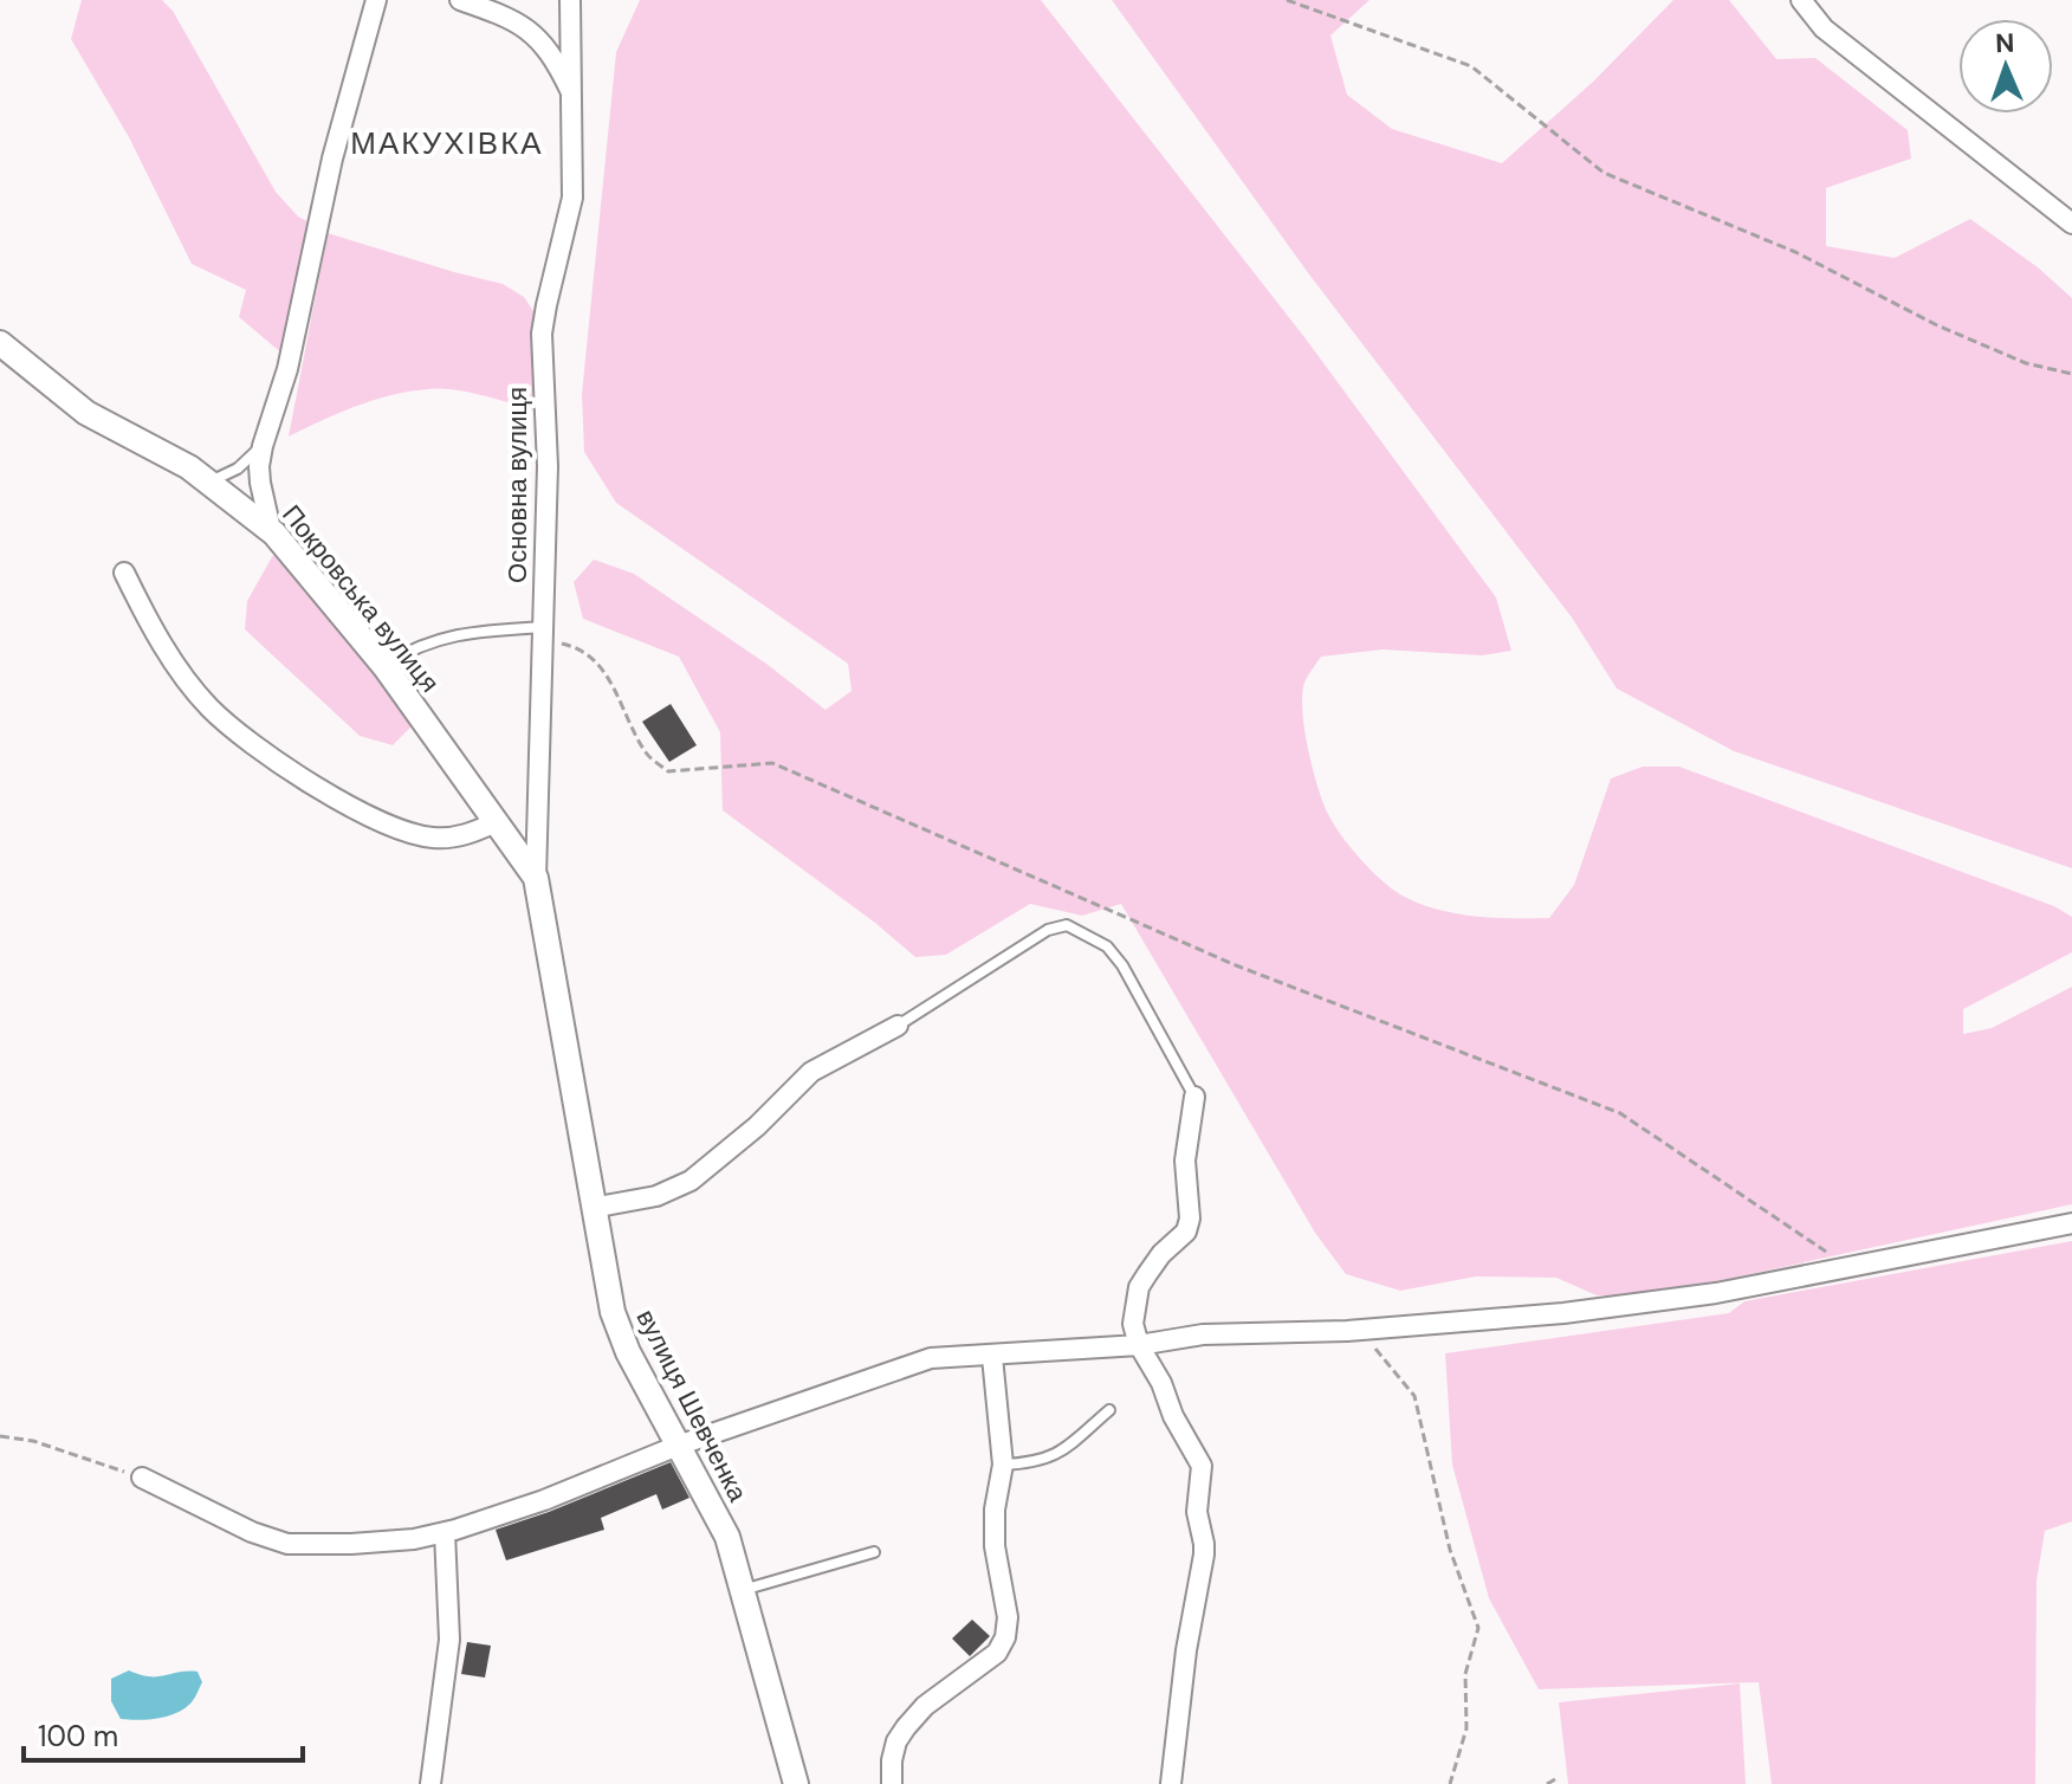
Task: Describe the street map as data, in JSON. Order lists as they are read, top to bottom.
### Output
{
  "streets": {
    "street": ["Основна вулиця", "Покровська вулиця", "вулиця Шевченка"]
  },
  "crossings": [
    ["Основна вулиця", "Покровська вулиця"],
    ["Основна вулиця", "вулиця Шевченка"],
    ["Покровська вулиця", "вулиця Шевченка"]
  ],
  "districts": ["МАКУХІВКА"],
  "scale_bar": "100 m",
  "north": "top"
}
